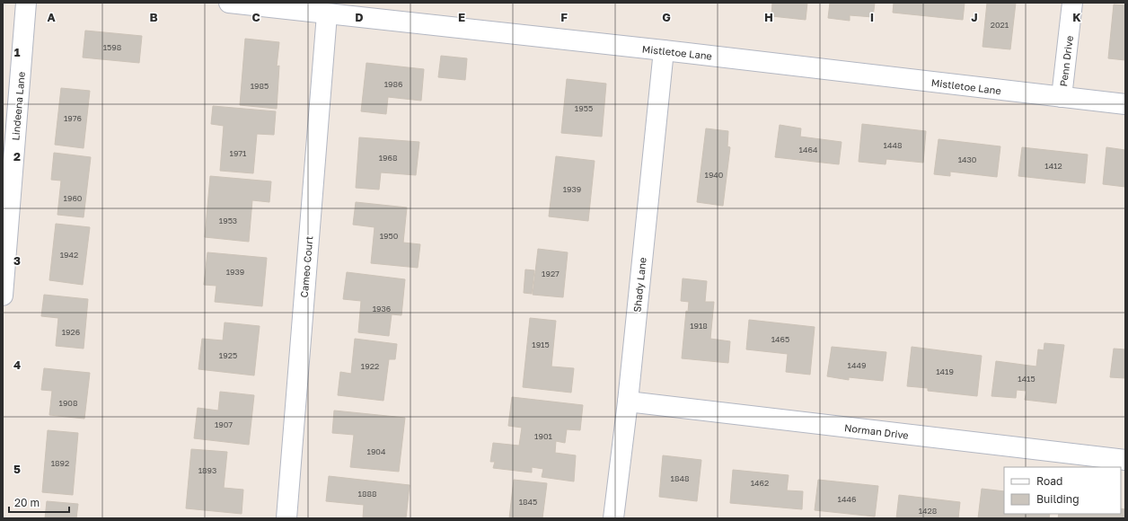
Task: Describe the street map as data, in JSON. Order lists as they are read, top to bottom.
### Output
{
  "streets": {
    "street": [
      "Mistletoe Lane",
      "Penn Drive",
      "Lindeena Lane",
      "Cameo Court",
      "Shady Lane",
      "Norman Drive"
    ]
  },
  "crossings": [
    ["Mistletoe Lane", "Penn Drive"],
    ["Mistletoe Lane", "Cameo Court"],
    ["Mistletoe Lane", "Shady Lane"],
    ["Shady Lane", "Norman Drive"]
  ],
  "house_numbers": [
    "2021",
    "1598",
    "1986",
    "1985",
    "1955",
    "1976",
    "1448",
    "1464",
    "1971",
    "1968",
    "1430",
    "1412",
    "1940",
    "1939",
    "1960",
    "1953",
    "1950",
    "1942",
    "1939",
    "1927",
    "1936",
    "1918",
    "1926",
    "1465",
    "1915",
    "1925",
    "1449",
    "1922",
    "1419",
    "1415",
    "1908",
    "1907",
    "1901",
    "1904",
    "1892",
    "1893",
    "1848",
    "1462",
    "1888",
    "1446",
    "1845",
    "1428"
  ],
  "legend": ["Road", "Building"],
  "scale_bar": "20 m",
  "grid": {
    "columns": [
      "A",
      "B",
      "C",
      "D",
      "E",
      "F",
      "G",
      "H",
      "I",
      "J",
      "K"
    ],
    "rows": [
      "1",
      "2",
      "3",
      "4",
      "5"
    ]
  }
}
